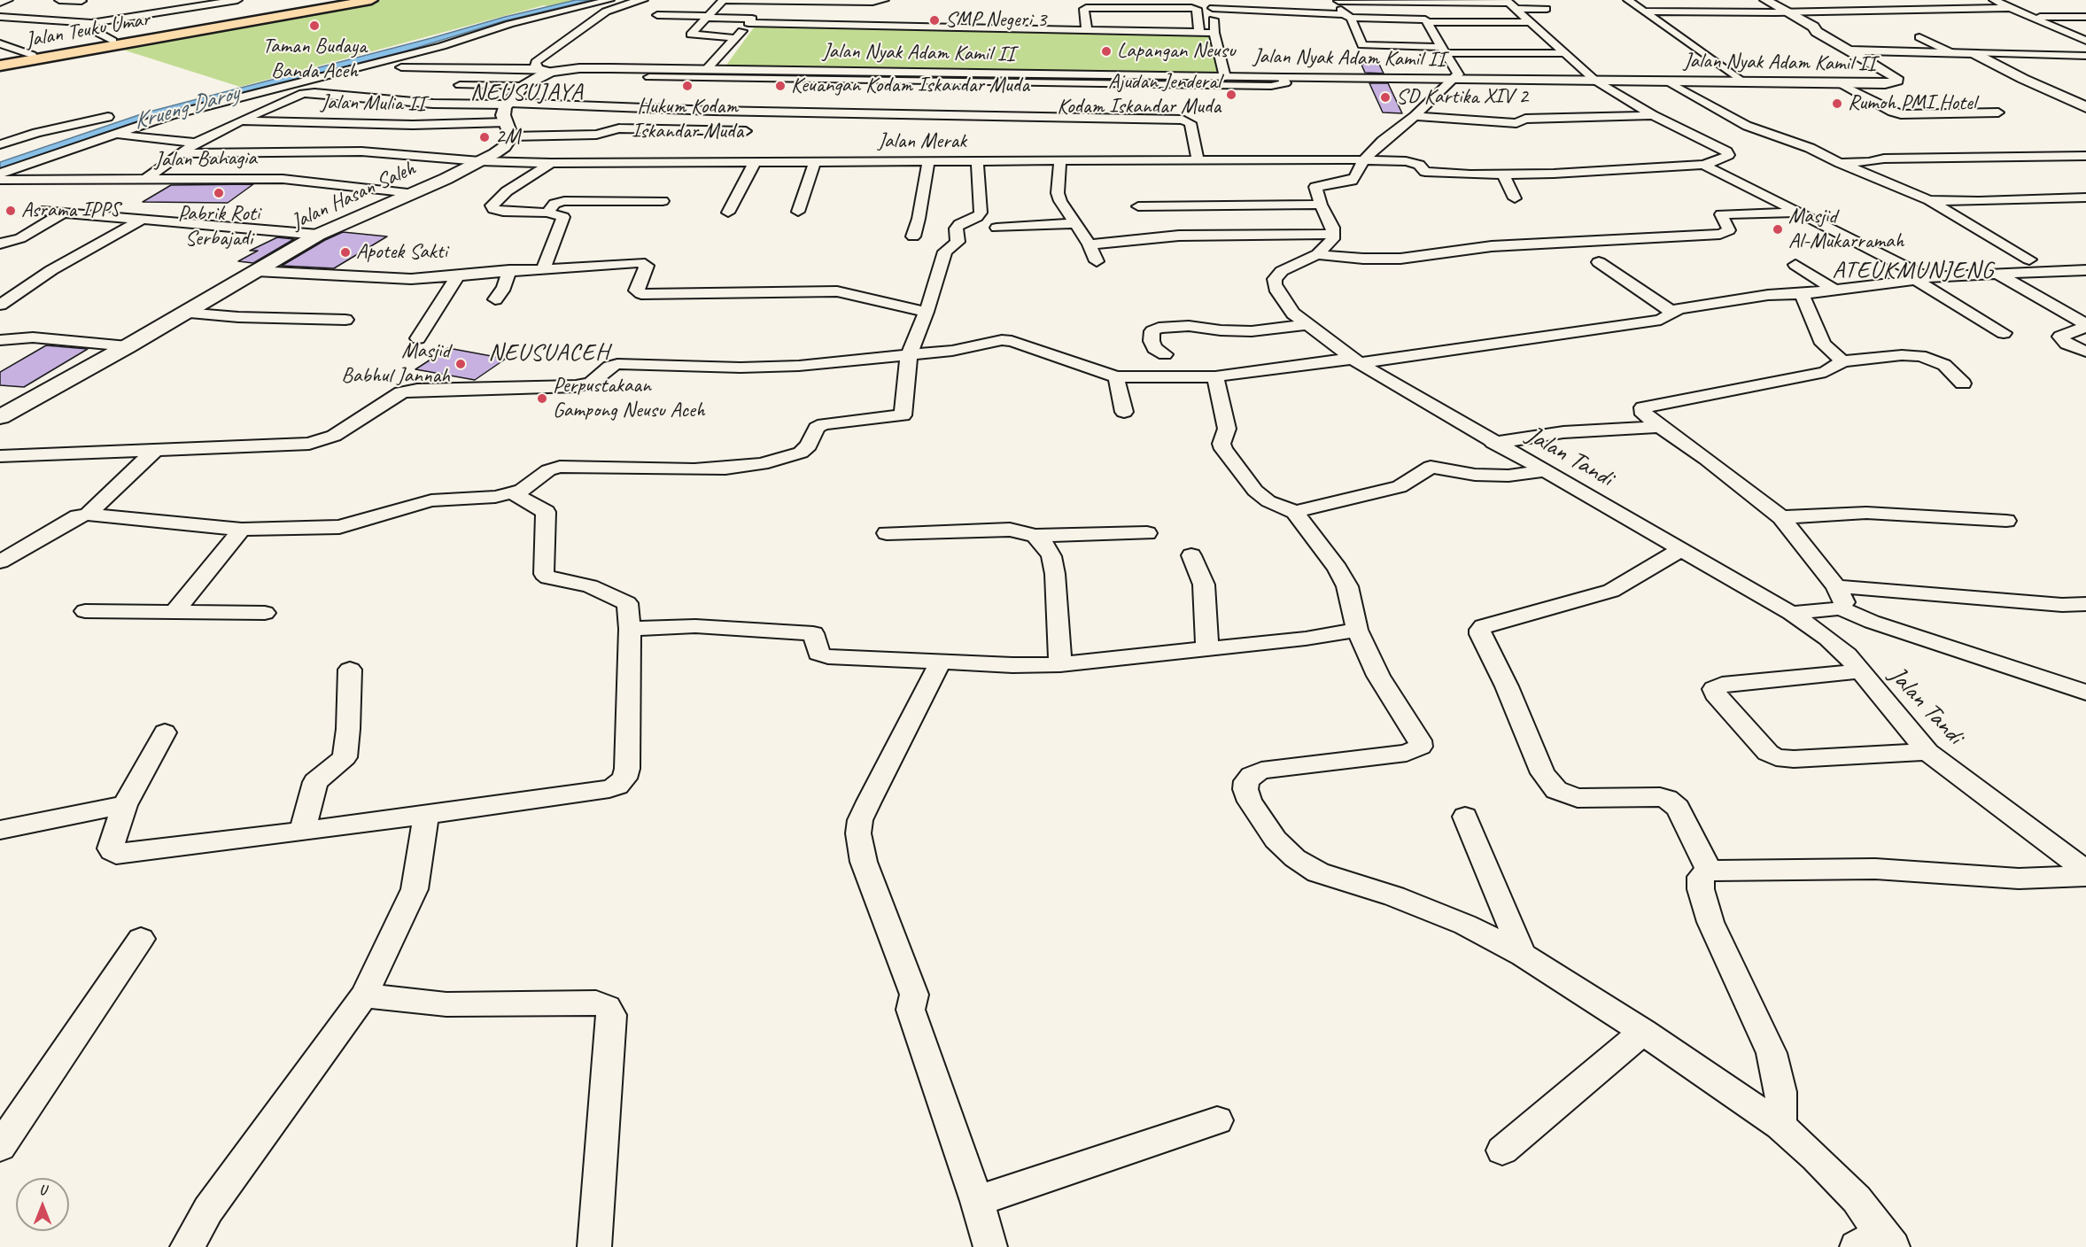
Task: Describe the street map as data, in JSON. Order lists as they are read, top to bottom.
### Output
{
  "streets": {
    "highway": ["Jalan Teuku Umar"],
    "street": [
      "Jalan Nyak Adam Kamil II",
      "Jalan Mulia II",
      "Jalan Merak",
      "Jalan Bahagia",
      "Jalan Hasan Saleh",
      "Jalan Tandi"
    ]
  },
  "crossings": [
    ["Jalan Mulia II", "Jalan Hasan Saleh"],
    ["Jalan Merak", "Jalan Hasan Saleh"],
    ["Jalan Bahagia", "Jalan Hasan Saleh"]
  ],
  "districts": ["NEUSUJAYA", "ATEUKMUNJENG", "NEUSUACEH"],
  "water": ["Krueng Daroy"],
  "places": [
    "SMP Negeri 3",
    "Taman Budaya Banda Aceh",
    "Lapangan Neusu",
    "Hukum Kodam Iskandar Muda",
    "Keuangan Kodam Iskandar Muda",
    "Ajudan Jenderal Kodam Iskandar Muda",
    "SD Kartika XIV 2",
    "Rumoh PMI Hotel",
    "2M",
    "Pabrik Roti Serbajadi",
    "Asrama IPPS",
    "Masjid Al-Mukarramah",
    "Apotek Sakti",
    "Masjid Babhul Jannah",
    "Perpustakaan Gampong Neusu Aceh"
  ],
  "north": "top"
}
